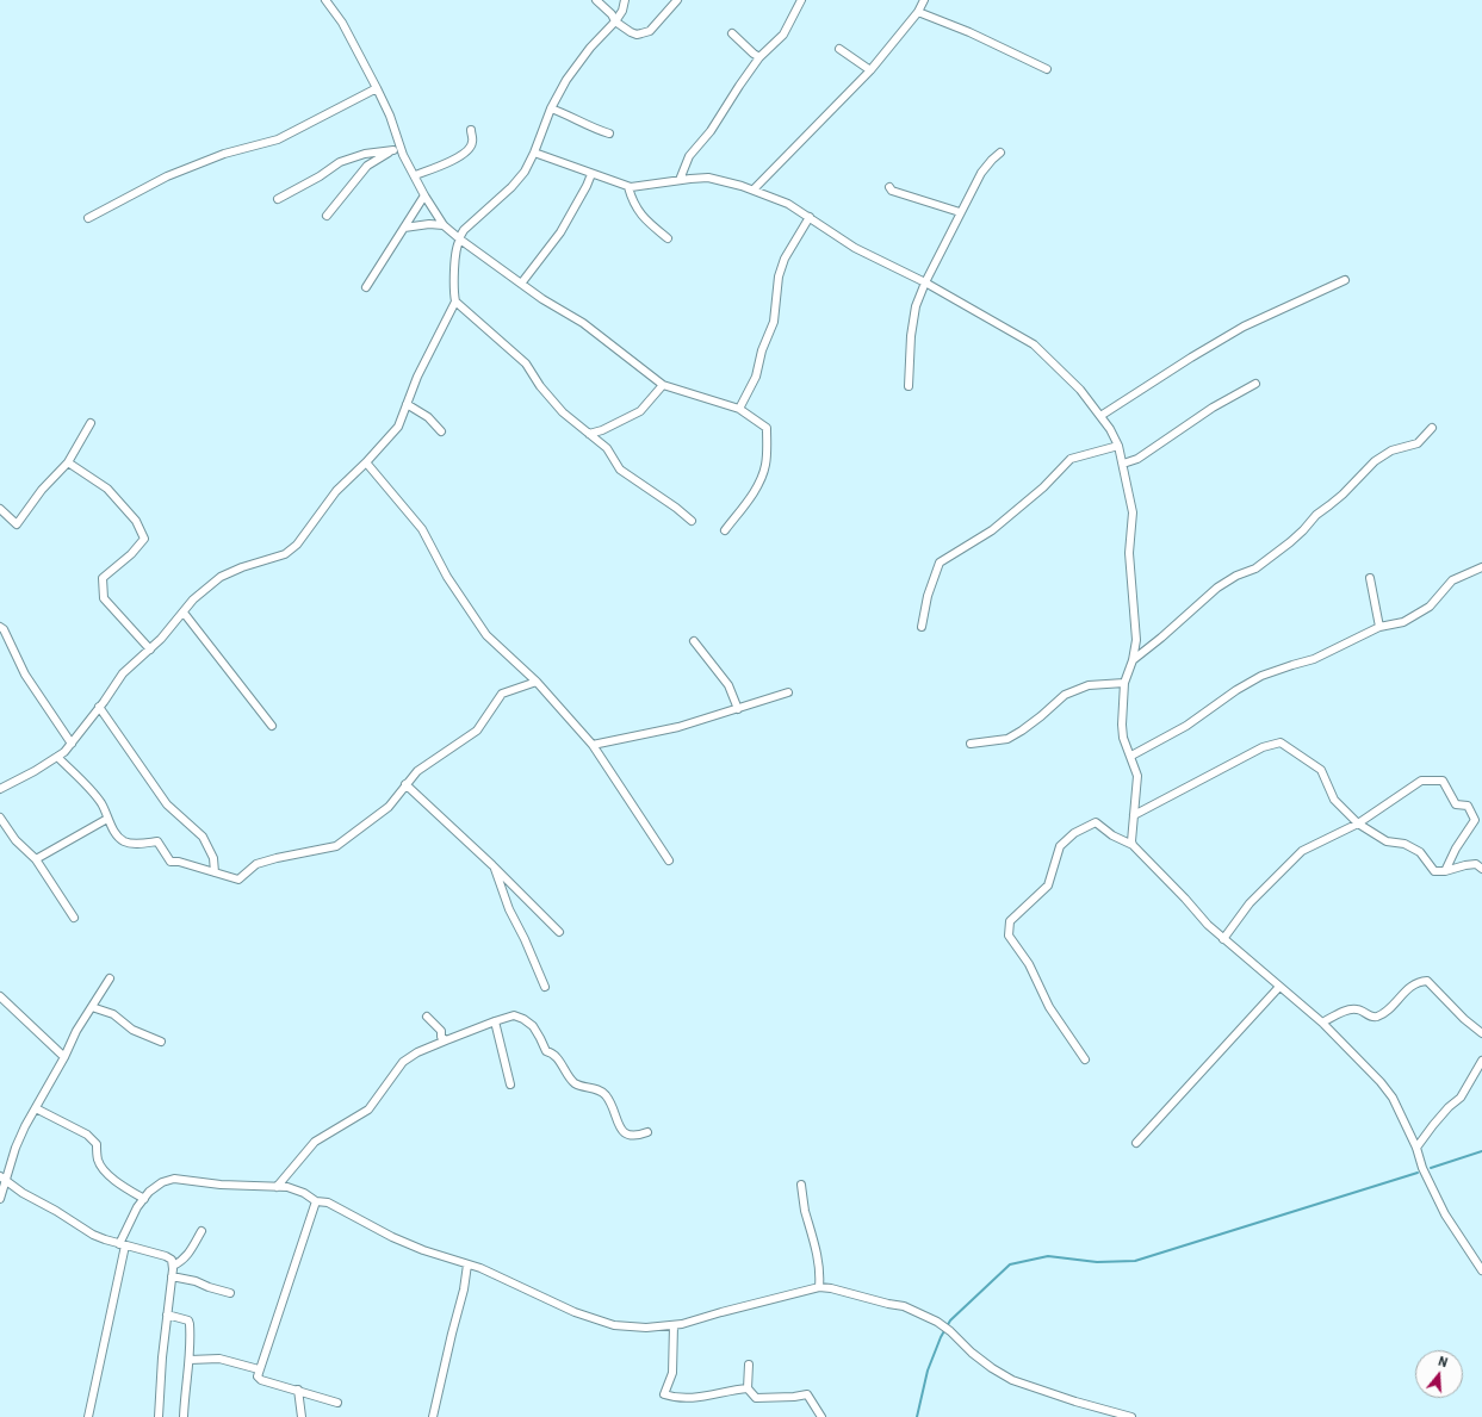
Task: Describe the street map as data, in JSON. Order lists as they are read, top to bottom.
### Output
{
  "north": "top"
}
